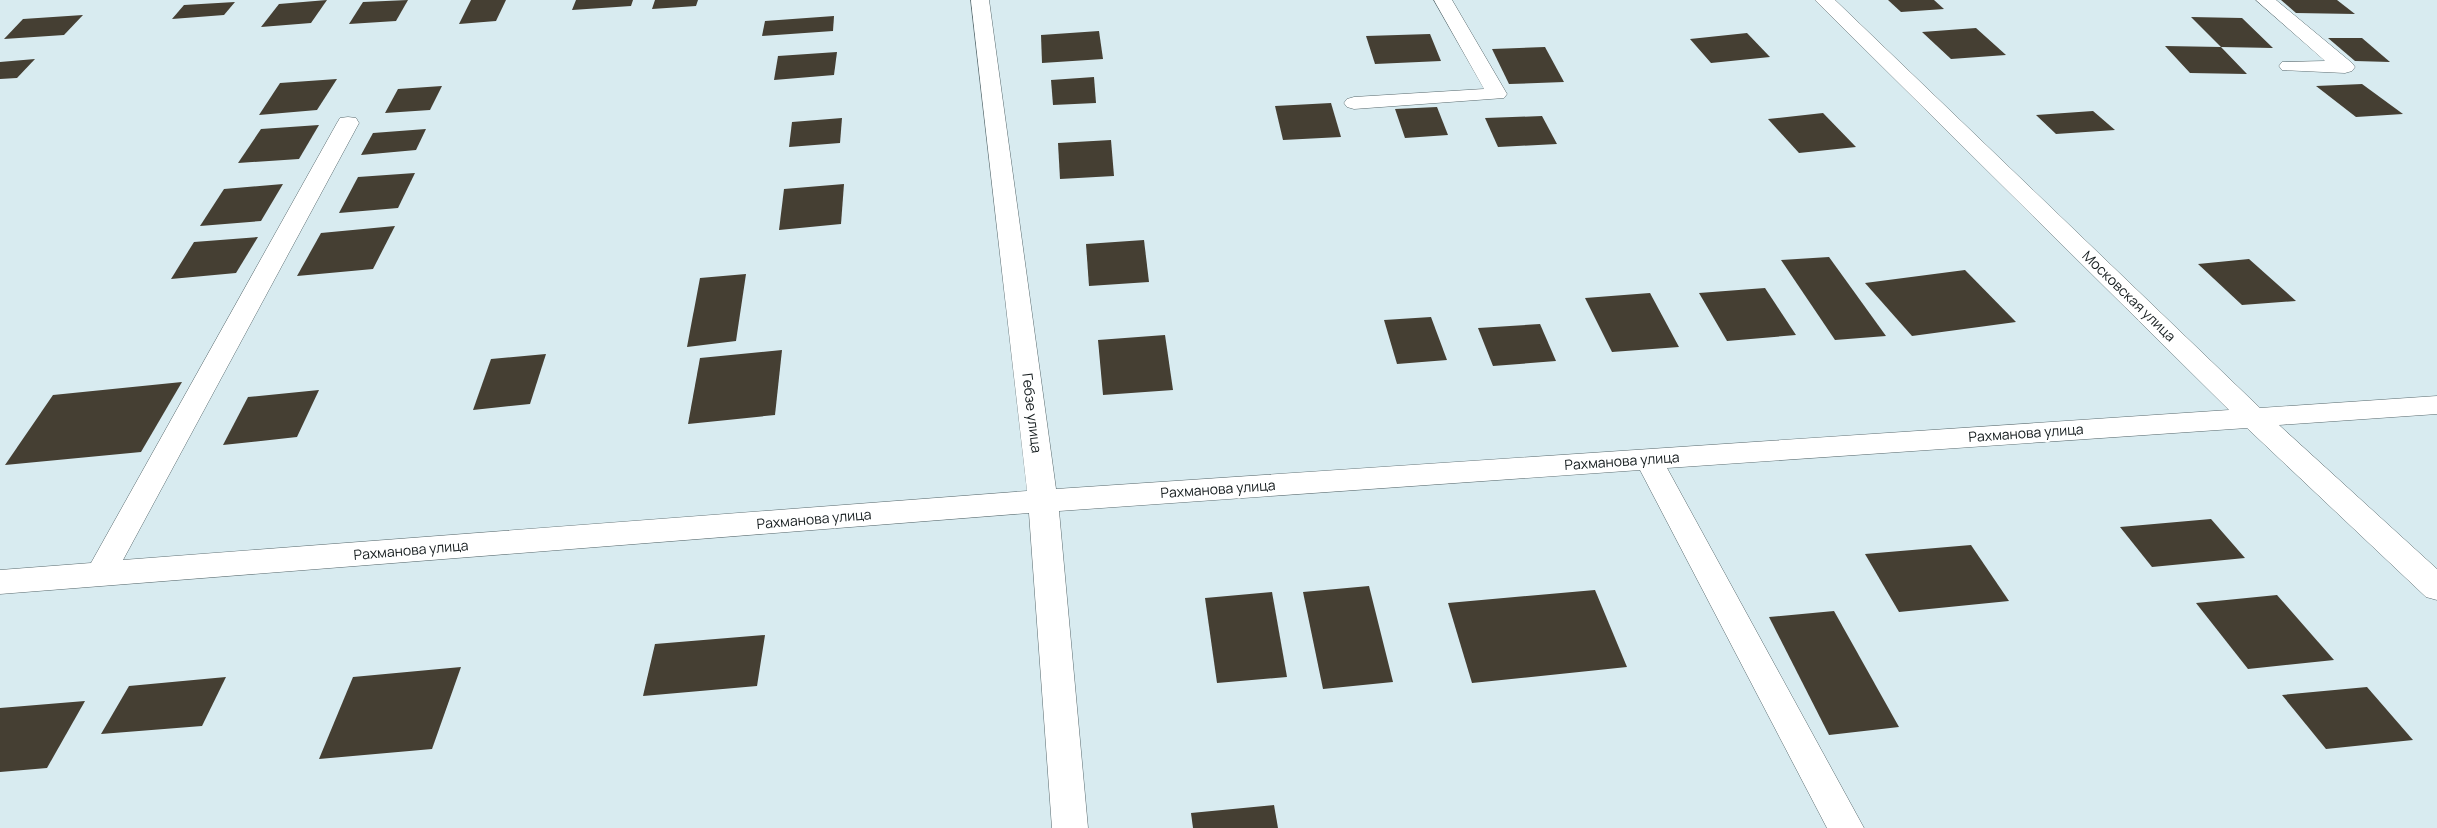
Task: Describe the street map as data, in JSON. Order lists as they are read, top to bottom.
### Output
{
  "streets": {
    "street": ["Московская улица", "Гебзе улица", "Рахманова улица"]
  },
  "crossings": [
    ["Московская улица", "Рахманова улица"],
    ["Гебзе улица", "Рахманова улица"]
  ]
}
